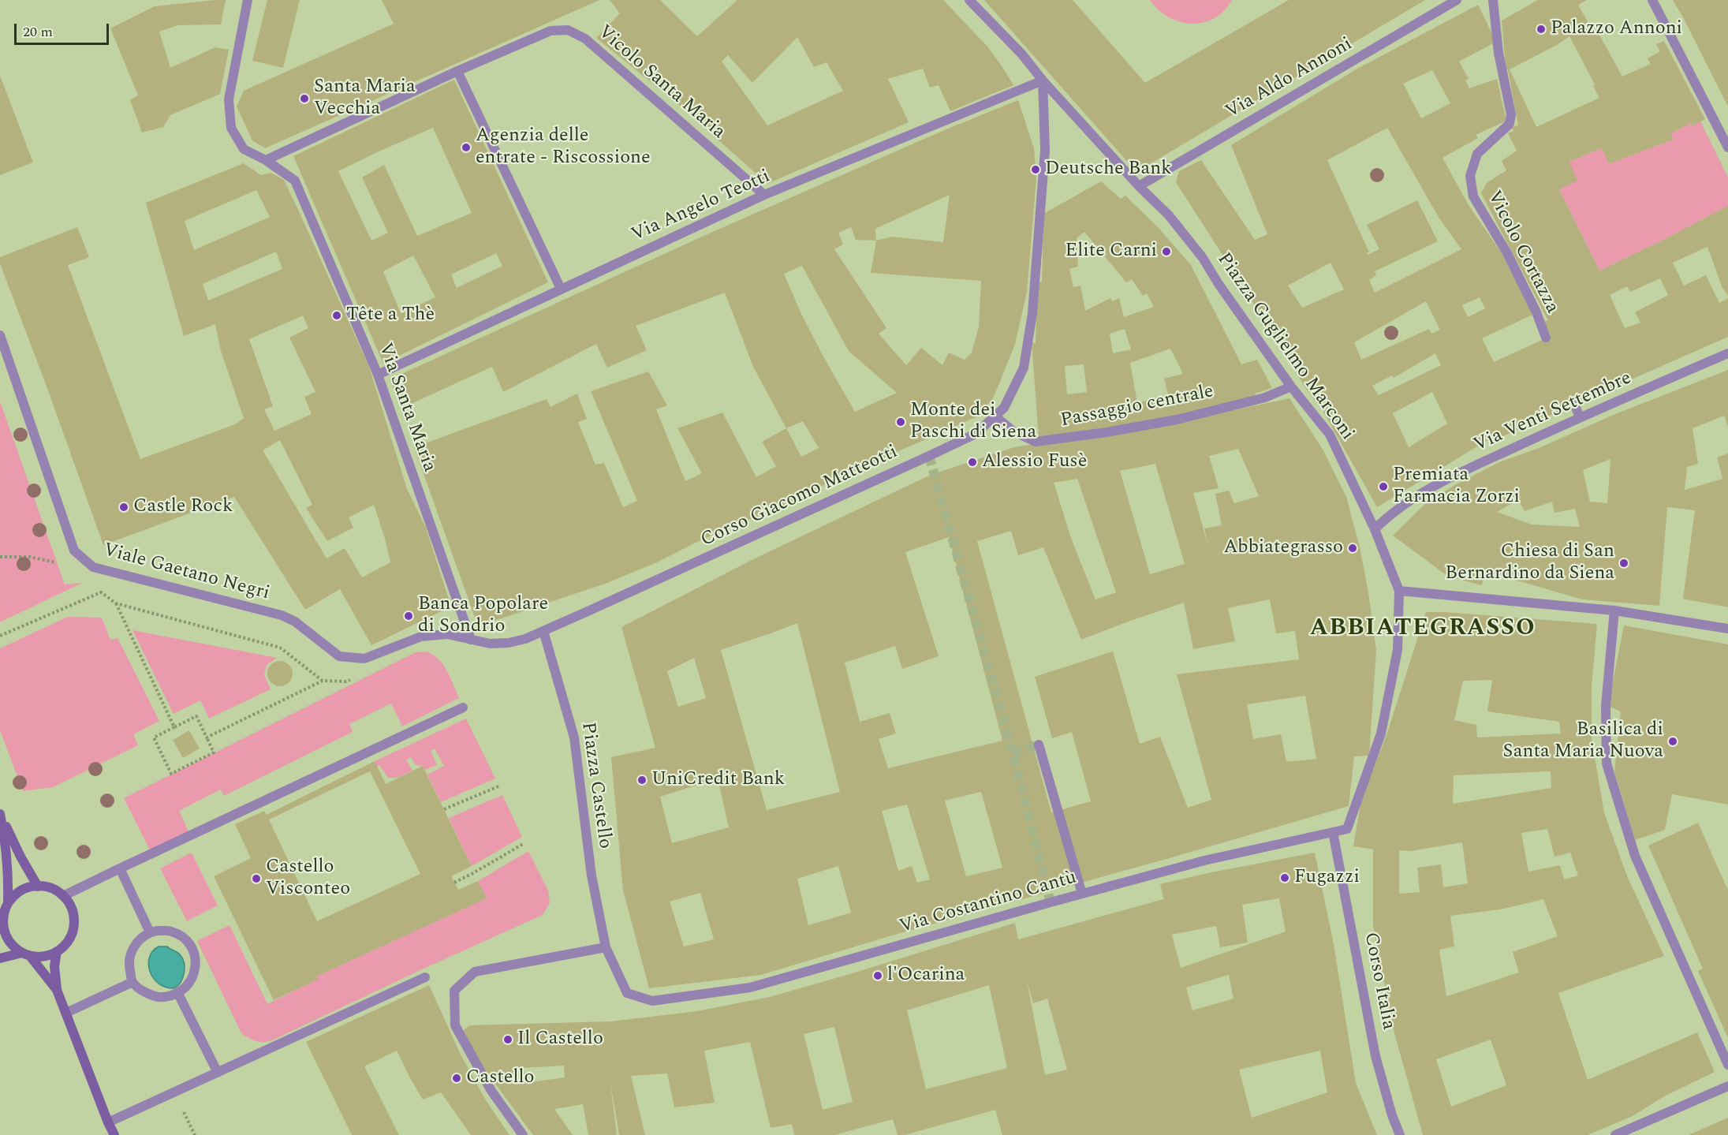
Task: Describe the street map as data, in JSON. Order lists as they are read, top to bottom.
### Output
{
  "streets": {
    "street": [
      "Via Aldo Annoni",
      "Vicolo Santa Maria",
      "Via Angelo Teotti",
      "Vicolo Cortazza",
      "Piazza Guglielmo Marconi",
      "Passaggio centrale",
      "Via Santa Maria",
      "Via Venti Settembre",
      "Corso Giacomo Matteotti",
      "Viale Gaetano Negri",
      "Piazza Castello",
      "Via Costantino Cantù",
      "Corso Italia"
    ]
  },
  "crossings": [
    ["Via Aldo Annoni", "Piazza Guglielmo Marconi"],
    ["Vicolo Santa Maria", "Via Angelo Teotti"],
    ["Vicolo Santa Maria", "Via Santa Maria"],
    ["Via Angelo Teotti", "Piazza Guglielmo Marconi"],
    ["Via Angelo Teotti", "Via Santa Maria"],
    ["Via Angelo Teotti", "Corso Giacomo Matteotti"],
    ["Piazza Guglielmo Marconi", "Passaggio centrale"],
    ["Piazza Guglielmo Marconi", "Via Venti Settembre"],
    ["Piazza Guglielmo Marconi", "Corso Giacomo Matteotti"],
    ["Piazza Guglielmo Marconi", "Via Costantino Cantù"],
    ["Piazza Guglielmo Marconi", "Corso Italia"],
    ["Passaggio centrale", "Corso Giacomo Matteotti"],
    ["Via Santa Maria", "Corso Giacomo Matteotti"],
    ["Corso Giacomo Matteotti", "Viale Gaetano Negri"],
    ["Corso Giacomo Matteotti", "Piazza Castello"],
    ["Piazza Castello", "Via Costantino Cantù"],
    ["Via Costantino Cantù", "Corso Italia"]
  ],
  "districts": ["ABBIATEGRASSO"],
  "places": [
    "Palazzo Annoni",
    "Santa Maria Vecchia",
    "Agenzia delle entrate - Riscossione",
    "Deutsche Bank",
    "Elite Carni",
    "Tête a Thè",
    "Monte dei Paschi di Siena",
    "Alessio Fusè",
    "Premiata Farmacia Zorzi",
    "Castle Rock",
    "Abbiategrasso",
    "Chiesa di San Bernardino da Siena",
    "Banca Popolare di Sondrio",
    "Basilica di Santa Maria Nuova",
    "UniCredit Bank",
    "Fugazzi",
    "Castello Visconteo",
    "l'Ocarina",
    "Il Castello",
    "Castello"
  ],
  "scale_bar": "20 m"
}
